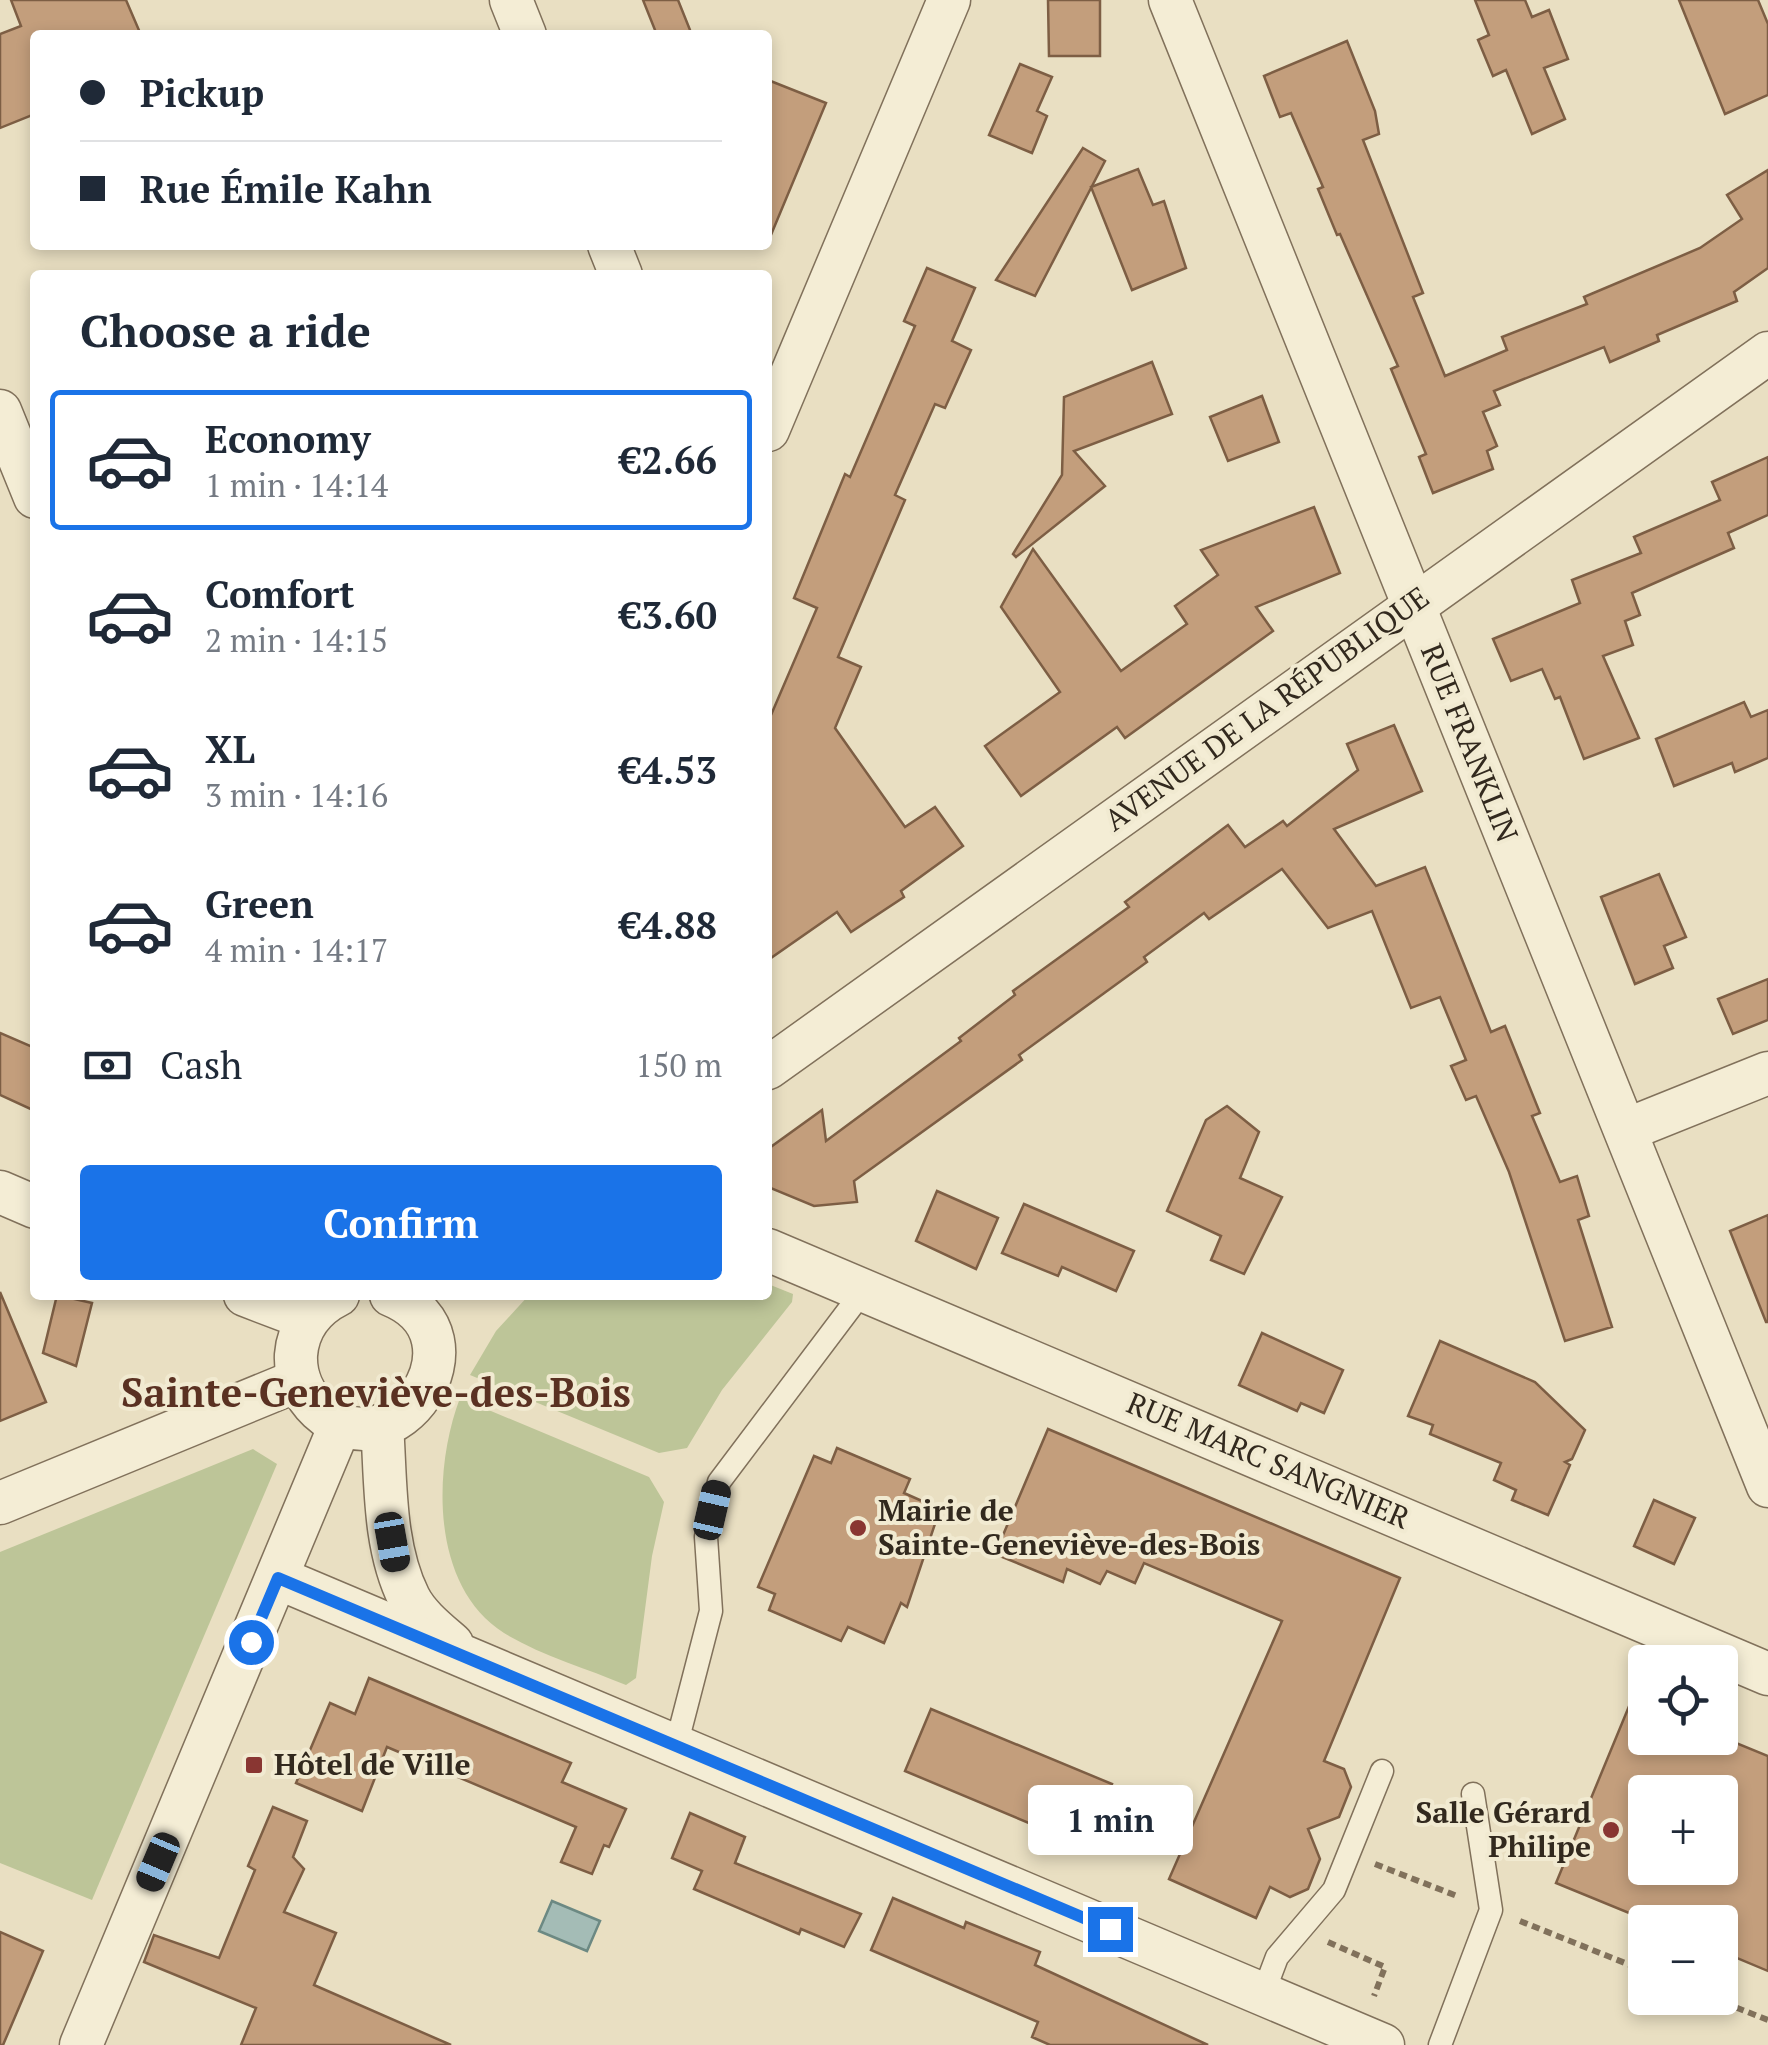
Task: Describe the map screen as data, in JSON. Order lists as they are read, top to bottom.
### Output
{
  "streets": {
    "street": ["AVENUE DE LA RÉPUBLIQUE", "RUE FRANKLIN", "RUE MARC SANGNIER"]
  },
  "crossings": [
    ["AVENUE DE LA RÉPUBLIQUE", "RUE FRANKLIN"]
  ],
  "districts": ["Sainte-Geneviève-des-Bois"],
  "places": {
    "other": ["Mairie de Sainte-Geneviève-des-Bois", "Salle Gérard Philipe"],
    "transit": ["Hôtel de Ville"]
  },
  "page": {
    "banner": ["Pickup", "Rue Émile Kahn"],
    "heading": "Choose a ride",
    "list": [
      {
        "name": "Economy",
        "note": "1 min · 14:14",
        "value": "€2.66"
      },
      {
        "name": "Comfort",
        "note": "2 min · 14:15",
        "value": "€3.60"
      },
      {
        "name": "XL",
        "note": "3 min · 14:16",
        "value": "€4.53"
      },
      {
        "name": "Green",
        "note": "4 min · 14:17",
        "value": "€4.88"
      }
    ],
    "pay": ["Cash", "150 m"],
    "buttons": "Confirm",
    "map_buttons": ["+", "−"],
    "bubble": "1 min"
  }
}
